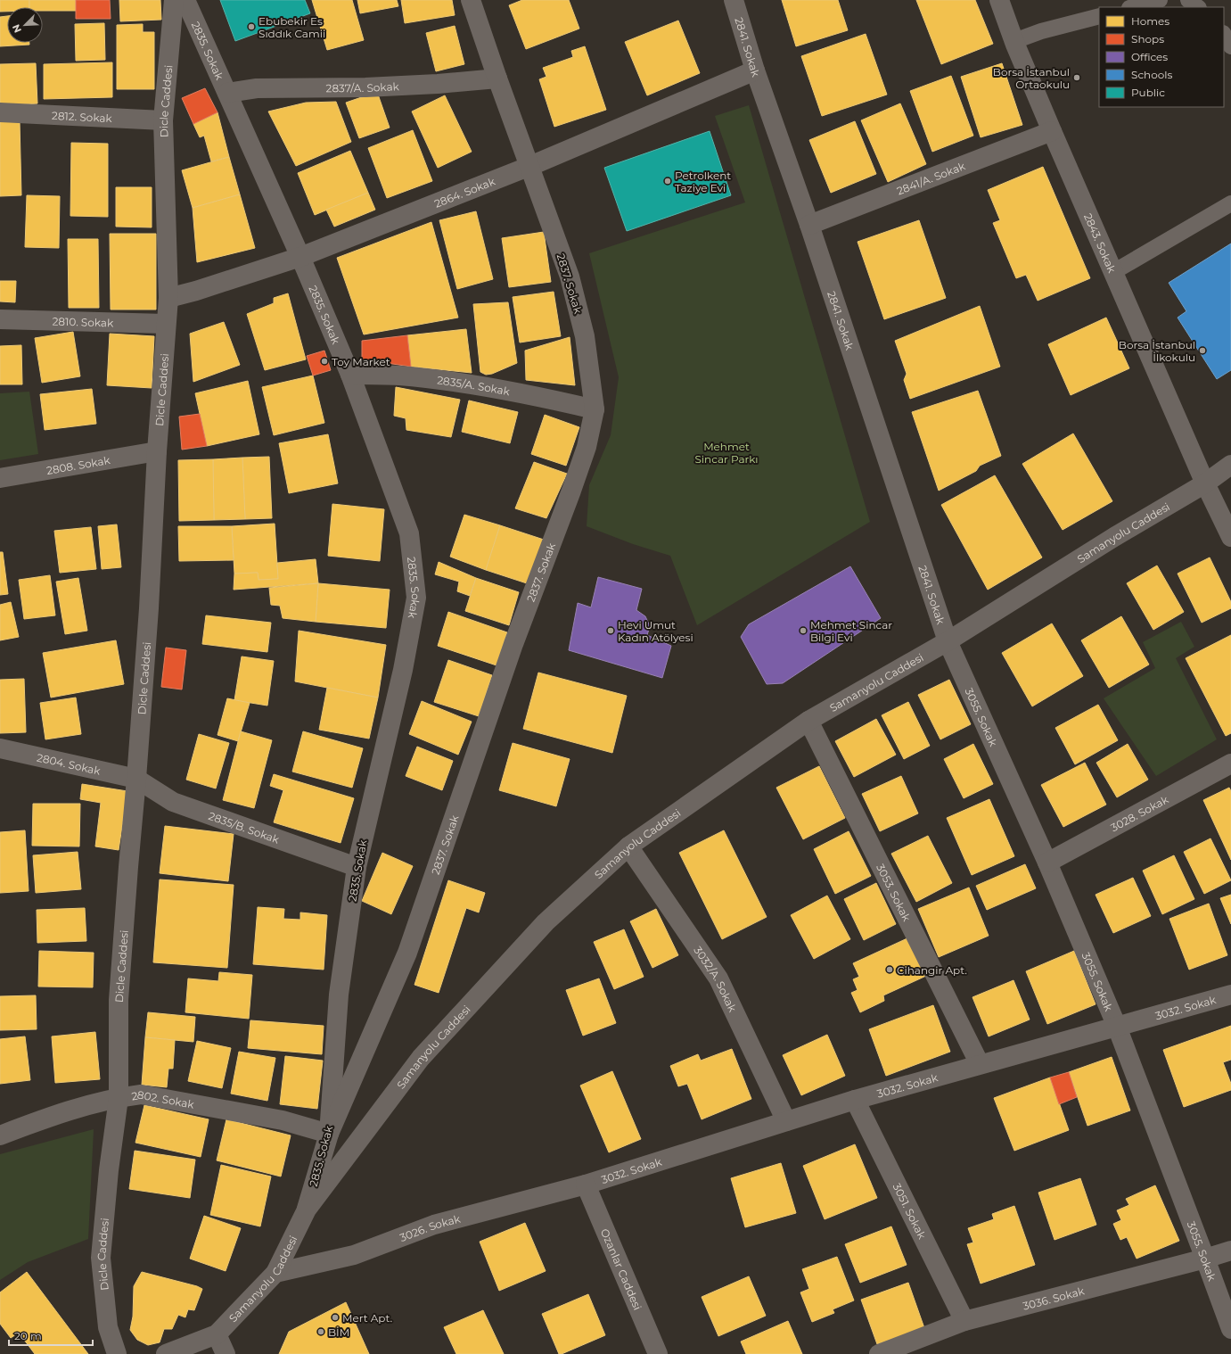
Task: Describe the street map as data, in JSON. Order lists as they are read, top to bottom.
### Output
{
  "streets": {
    "street": [
      "2841. Sokak",
      "2835. Sokak",
      "2837/A. Sokak",
      "Dicle Caddesi",
      "2812. Sokak",
      "2841/A. Sokak",
      "2864. Sokak",
      "2843. Sokak",
      "2837. Sokak",
      "2810. Sokak",
      "2835/A. Sokak",
      "2808. Sokak",
      "Samanyolu Caddesi",
      "3055. Sokak",
      "2804. Sokak",
      "3028. Sokak",
      "2835/B. Sokak",
      "3053. Sokak",
      "3032/A. Sokak",
      "3032. Sokak",
      "2802. Sokak",
      "3051. Sokak",
      "3026. Sokak",
      "Ozanlar Caddesi",
      "3036. Sokak"
    ]
  },
  "crossings": [
    ["2841. Sokak", "2841/A. Sokak"],
    ["2841. Sokak", "2864. Sokak"],
    ["2841. Sokak", "Samanyolu Caddesi"],
    ["2841. Sokak", "3055. Sokak"],
    ["2835. Sokak", "2837/A. Sokak"],
    ["2835. Sokak", "2864. Sokak"],
    ["2835. Sokak", "2837. Sokak"],
    ["2835. Sokak", "2835/A. Sokak"],
    ["2835. Sokak", "Samanyolu Caddesi"],
    ["2835. Sokak", "2835/B. Sokak"],
    ["2835. Sokak", "2802. Sokak"],
    ["2837/A. Sokak", "2837. Sokak"],
    ["Dicle Caddesi", "2812. Sokak"],
    ["Dicle Caddesi", "2864. Sokak"],
    ["Dicle Caddesi", "2810. Sokak"],
    ["Dicle Caddesi", "2808. Sokak"],
    ["Dicle Caddesi", "2804. Sokak"],
    ["Dicle Caddesi", "2835/B. Sokak"],
    ["Dicle Caddesi", "2802. Sokak"],
    ["2841/A. Sokak", "2843. Sokak"],
    ["2864. Sokak", "2837. Sokak"],
    ["2843. Sokak", "Samanyolu Caddesi"],
    ["2837. Sokak", "2835/A. Sokak"],
    ["2837. Sokak", "2802. Sokak"],
    ["Samanyolu Caddesi", "3055. Sokak"],
    ["Samanyolu Caddesi", "3053. Sokak"],
    ["Samanyolu Caddesi", "3032/A. Sokak"],
    ["Samanyolu Caddesi", "3026. Sokak"],
    ["3055. Sokak", "3028. Sokak"],
    ["3055. Sokak", "3032. Sokak"],
    ["3055. Sokak", "3036. Sokak"],
    ["2804. Sokak", "2835/B. Sokak"],
    ["3053. Sokak", "3032. Sokak"],
    ["3032/A. Sokak", "3032. Sokak"],
    ["3032. Sokak", "3051. Sokak"],
    ["3032. Sokak", "3026. Sokak"],
    ["3032. Sokak", "Ozanlar Caddesi"],
    ["3051. Sokak", "3036. Sokak"],
    ["3026. Sokak", "Ozanlar Caddesi"]
  ],
  "parks": ["Mehmet Sincar Parkı"],
  "places": [
    "Ebubekir Es Sıddık Camii",
    "Borsa İstanbul Ortaokulu",
    "Petrolkent Taziye Evi",
    "Borsa İstanbul İlkokulu",
    "Toy Market",
    "Hevi Umut Kadın Atölyesi",
    "Mehmet Sincar Bilgi Evi",
    "Cihangir Apt.",
    "Mert Apt.",
    "BİM"
  ],
  "legend": [
    "Homes",
    "Shops",
    "Offices",
    "Schools",
    "Public"
  ],
  "scale_bar": "20 m",
  "north": "bottom left"
}
